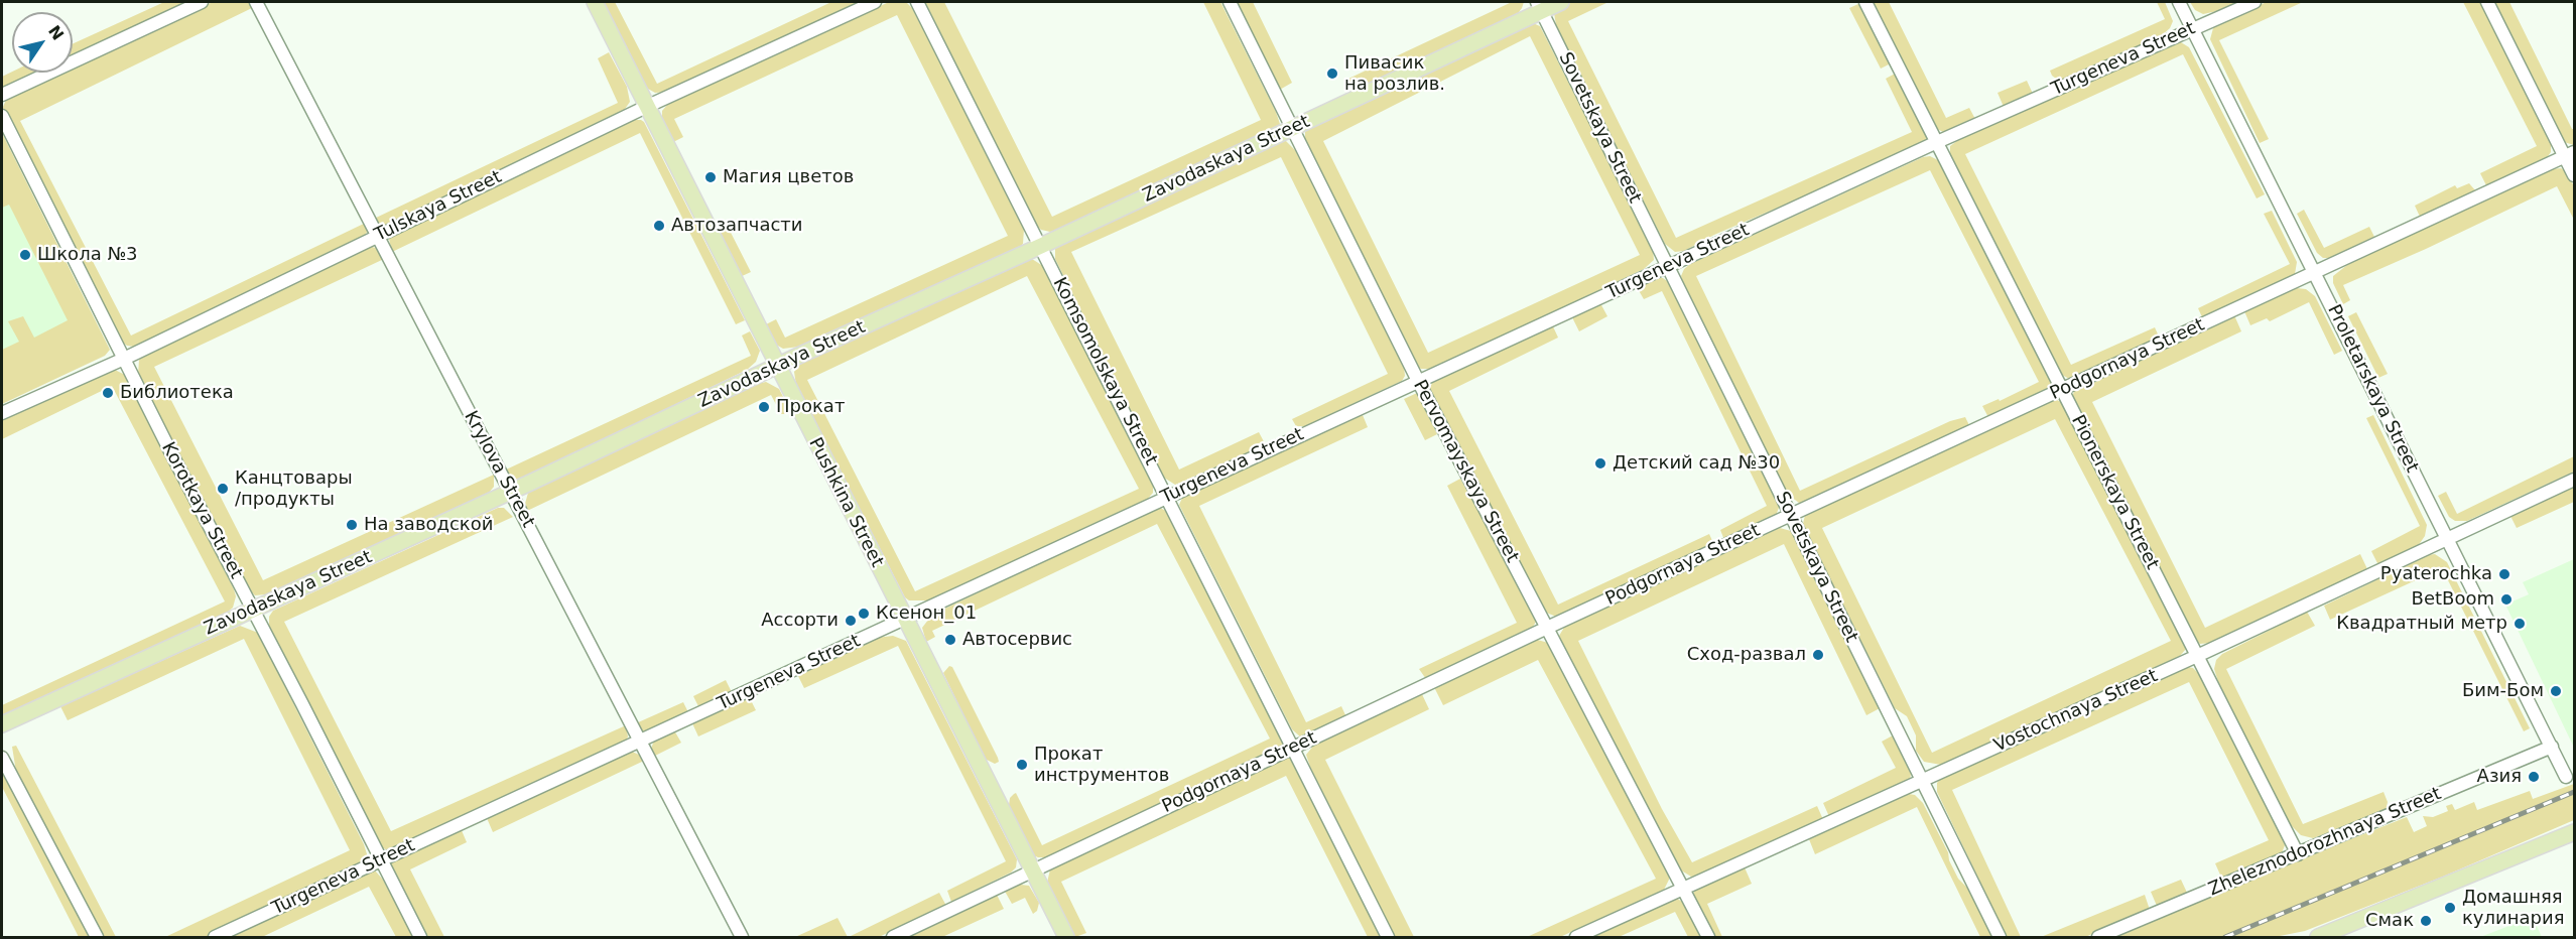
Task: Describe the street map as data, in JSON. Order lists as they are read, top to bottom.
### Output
{
  "streets": {
    "main road": ["Zavodaskaya Street", "Pushkina Street"],
    "street": [
      "Turgeneva Street",
      "Sovetskaya Street",
      "Tulskaya Street",
      "Podgornaya Street",
      "Komsomolskaya Street",
      "Proletarskaya Street",
      "Krylova Street",
      "Pervomayskaya Street",
      "Pionerskaya Street",
      "Korotkaya Street",
      "Vostochnaya Street",
      "Zheleznodorozhnaya Street"
    ]
  },
  "crossings": [
    ["Turgeneva Street", "Sovetskaya Street"],
    ["Turgeneva Street", "Komsomolskaya Street"],
    ["Turgeneva Street", "Proletarskaya Street"],
    ["Turgeneva Street", "Krylova Street"],
    ["Turgeneva Street", "Pervomayskaya Street"],
    ["Turgeneva Street", "Pionerskaya Street"],
    ["Turgeneva Street", "Pushkina Street"],
    ["Turgeneva Street", "Korotkaya Street"],
    ["Sovetskaya Street", "Zavodaskaya Street"],
    ["Sovetskaya Street", "Podgornaya Street"],
    ["Sovetskaya Street", "Vostochnaya Street"],
    ["Zavodaskaya Street", "Komsomolskaya Street"],
    ["Zavodaskaya Street", "Krylova Street"],
    ["Zavodaskaya Street", "Pervomayskaya Street"],
    ["Zavodaskaya Street", "Pushkina Street"],
    ["Zavodaskaya Street", "Korotkaya Street"],
    ["Tulskaya Street", "Krylova Street"],
    ["Tulskaya Street", "Pushkina Street"],
    ["Tulskaya Street", "Korotkaya Street"],
    ["Podgornaya Street", "Komsomolskaya Street"],
    ["Podgornaya Street", "Proletarskaya Street"],
    ["Podgornaya Street", "Pervomayskaya Street"],
    ["Podgornaya Street", "Pionerskaya Street"],
    ["Podgornaya Street", "Pushkina Street"],
    ["Proletarskaya Street", "Vostochnaya Street"],
    ["Proletarskaya Street", "Zheleznodorozhnaya Street"],
    ["Pervomayskaya Street", "Vostochnaya Street"],
    ["Pionerskaya Street", "Vostochnaya Street"],
    ["Pionerskaya Street", "Zheleznodorozhnaya Street"]
  ],
  "places": [
    "Пивасик на розлив.",
    "Магия цветов",
    "Автозапчасти",
    "Школа №3",
    "Библиотека",
    "Прокат",
    "Детский сад №30",
    "Канцтовары /продукты",
    "На заводской",
    "Pyaterochka",
    "BetBoom",
    "Ксенон_01",
    "Ассорти",
    "Квадратный метр",
    "Автосервис",
    "Сход-развал",
    "Бим-Бом",
    "Прокат инструментов",
    "Азия",
    "Домашняя кулинария",
    "Смак"
  ],
  "north": "top right"
}
